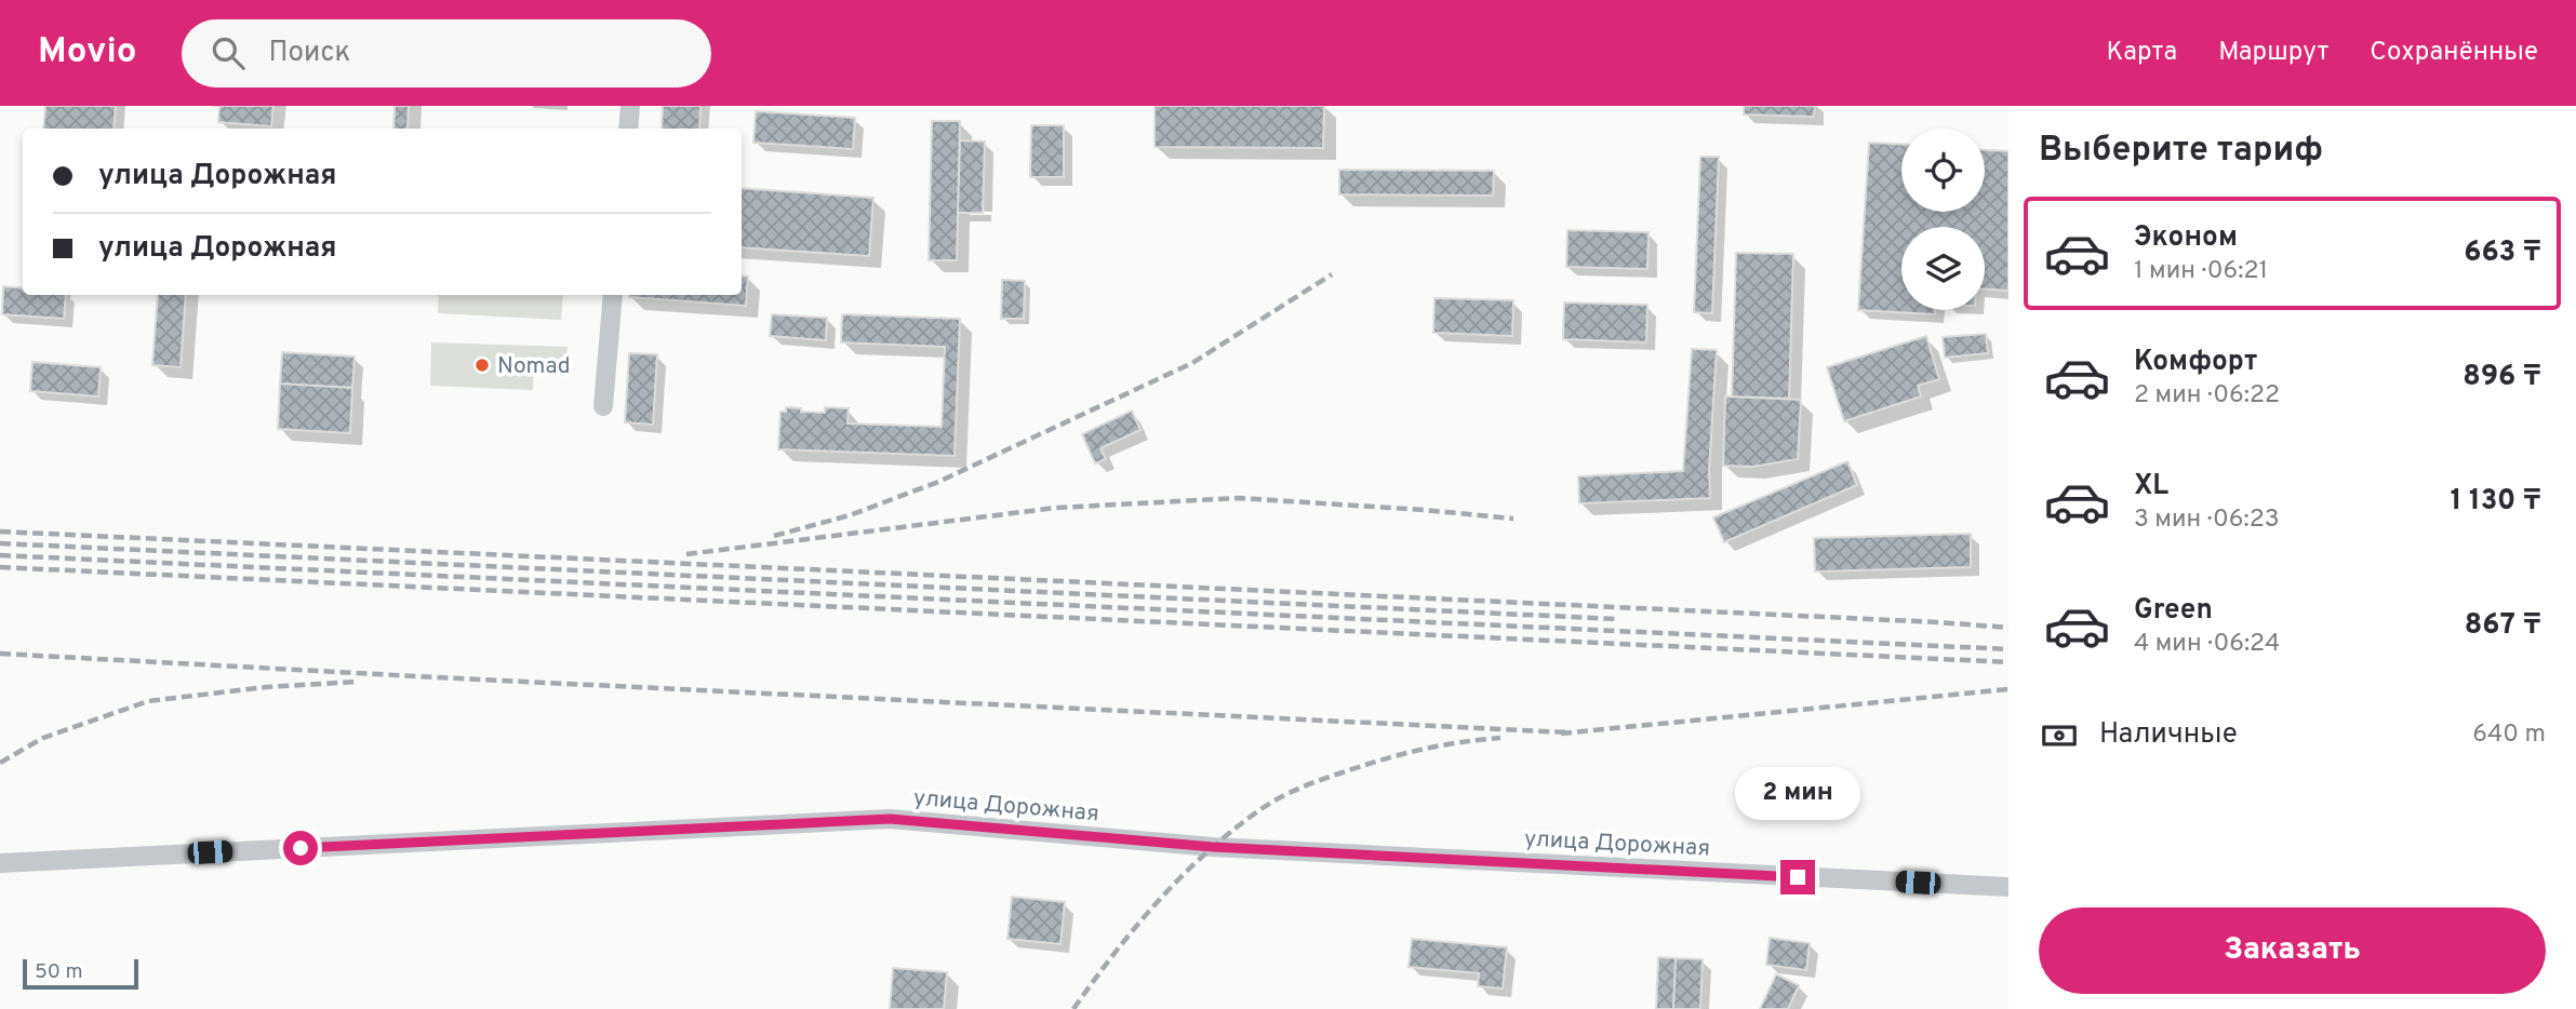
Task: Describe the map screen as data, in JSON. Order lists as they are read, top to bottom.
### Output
{
  "streets": {
    "street": ["улица Дорожная"]
  },
  "places": ["Nomad"],
  "scale_bar": "50 m",
  "page": {
    "header": "Movio",
    "search": "Поиск",
    "nav": ["Карта", "Маршрут", "Сохранённые"],
    "heading": "Выберите тариф",
    "banner": ["улица Дорожная", "улица Дорожная"],
    "list": [
      {
        "name": "Эконом",
        "note": "1 мин · 06:21",
        "value": "663 ₸"
      },
      {
        "name": "Комфорт",
        "note": "2 мин · 06:22",
        "value": "896 ₸"
      },
      {
        "name": "XL",
        "note": "3 мин · 06:23",
        "value": "1 130 ₸"
      },
      {
        "name": "Green",
        "note": "4 мин · 06:24",
        "value": "867 ₸"
      }
    ],
    "pay": ["Наличные", "640 m"],
    "bubble": "2 мин",
    "buttons": "Заказать",
    "scale": "50 m"
  }
}
